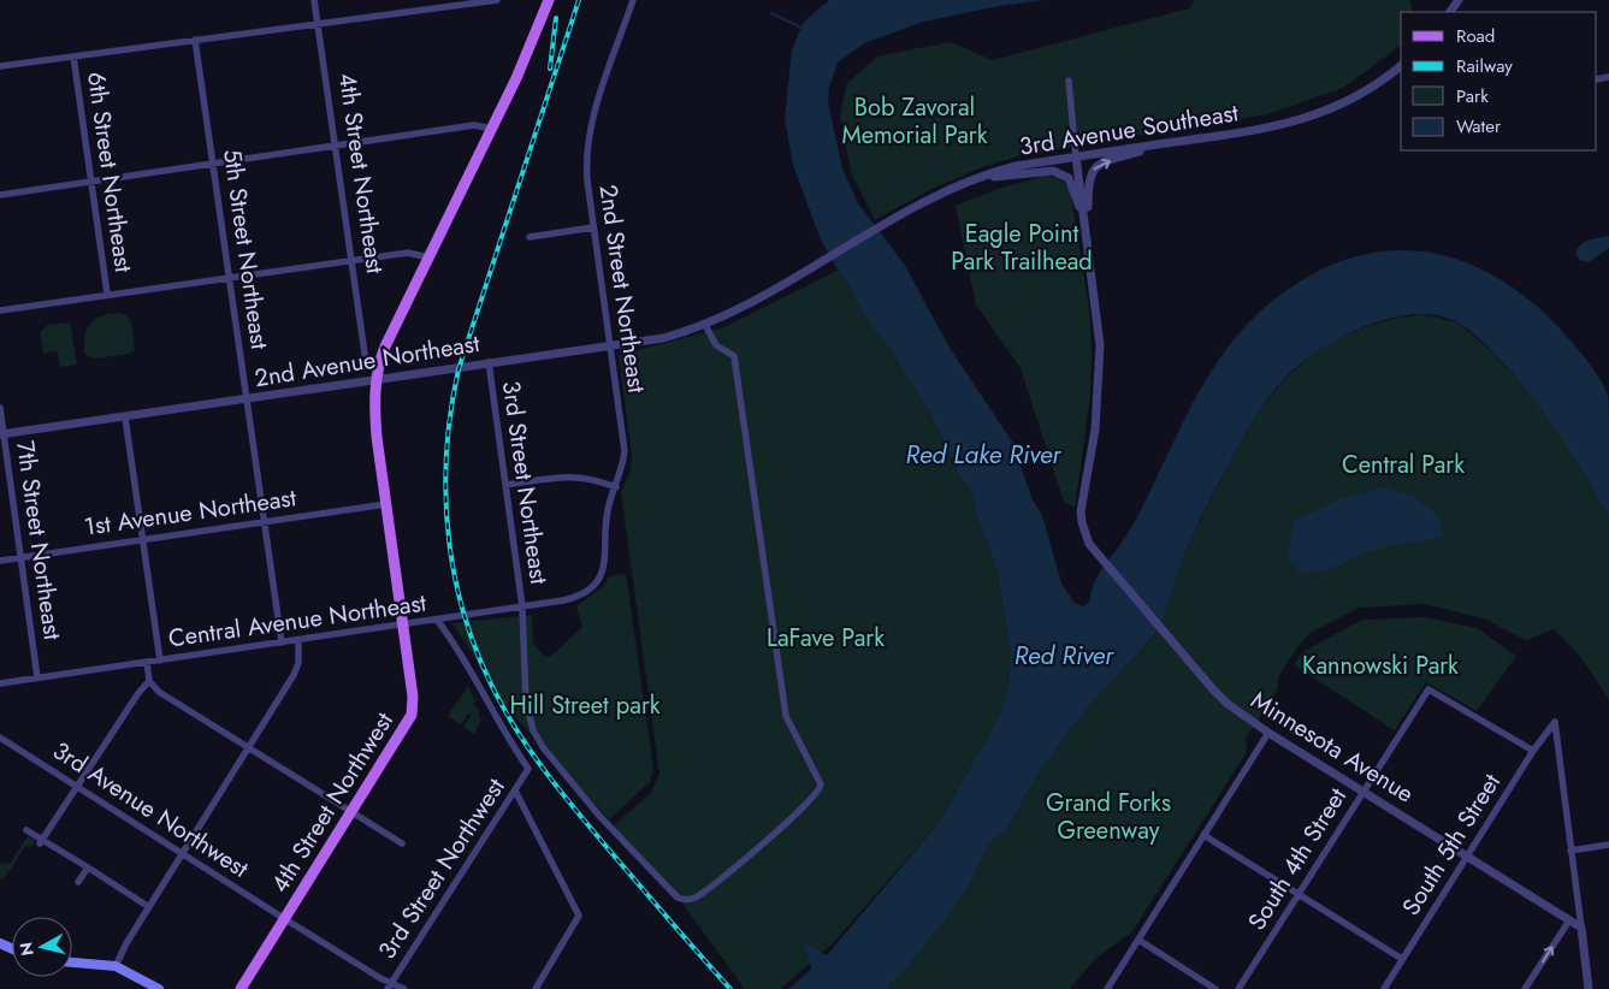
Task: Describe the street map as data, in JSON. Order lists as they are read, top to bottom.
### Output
{
  "streets": {
    "main road": ["4th Street Northwest"],
    "street": [
      "3rd Avenue Southeast",
      "6th Street Northeast",
      "4th Street Northeast",
      "5th Street Northeast",
      "2nd Street Northeast",
      "2nd Avenue Northeast",
      "3rd Street Northeast",
      "1st Avenue Northeast",
      "7th Street Northeast",
      "Central Avenue Northeast",
      "Minnesota Avenue",
      "3rd Avenue Northwest",
      "South 5th Street",
      "South 4th Street",
      "3rd Street Northwest"
    ]
  },
  "crossings": [
    ["3rd Avenue Southeast", "2nd Avenue Northeast"],
    ["5th Street Northeast", "2nd Avenue Northeast"],
    ["5th Street Northeast", "1st Avenue Northeast"],
    ["5th Street Northeast", "Central Avenue Northeast"],
    ["2nd Street Northeast", "2nd Avenue Northeast"],
    ["2nd Street Northeast", "Central Avenue Northeast"],
    ["2nd Avenue Northeast", "3rd Street Northeast"],
    ["2nd Avenue Northeast", "7th Street Northeast"],
    ["3rd Street Northeast", "Central Avenue Northeast"],
    ["1st Avenue Northeast", "7th Street Northeast"],
    ["7th Street Northeast", "Central Avenue Northeast"],
    ["Central Avenue Northeast", "4th Street Northwest"],
    ["Central Avenue Northeast", "3rd Street Northwest"],
    ["Minnesota Avenue", "South 5th Street"],
    ["Minnesota Avenue", "South 4th Street"],
    ["4th Street Northwest", "3rd Avenue Northwest"],
    ["3rd Avenue Northwest", "3rd Street Northwest"],
    ["South 5th Street", "South 4th Street"]
  ],
  "water": ["Red Lake River", "Red River"],
  "parks": [
    "Bob Zavoral Memorial Park",
    "Eagle Point Park Trailhead",
    "Central Park",
    "LaFave Park",
    "Kannowski Park",
    "Hill Street park",
    "Grand Forks Greenway"
  ],
  "legend": [
    "Road",
    "Railway",
    "Park",
    "Water"
  ],
  "north": "left"
}
